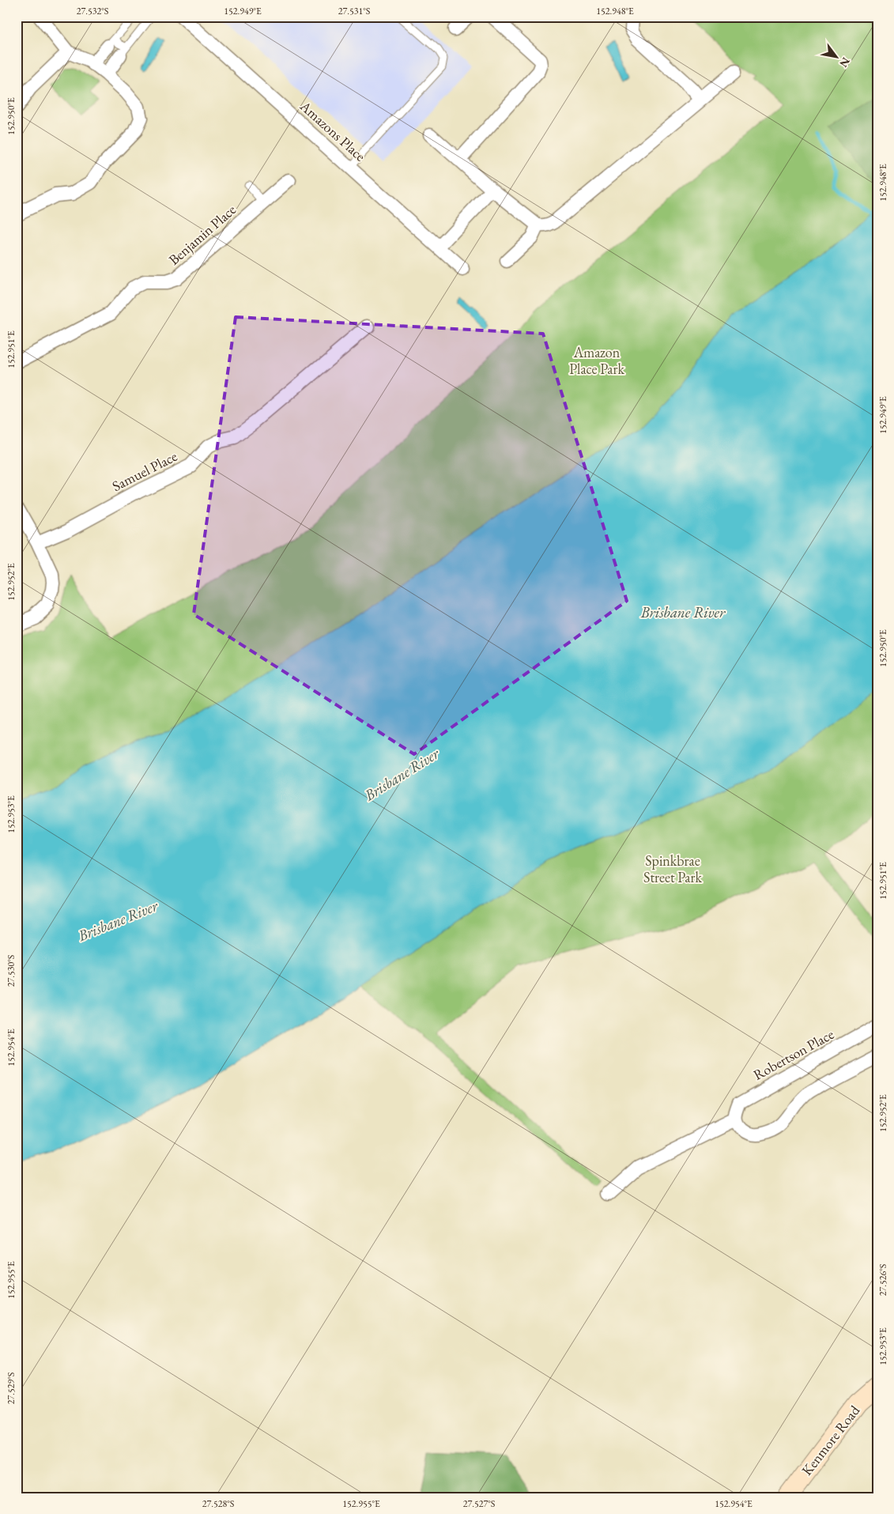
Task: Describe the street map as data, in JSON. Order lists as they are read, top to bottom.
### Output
{
  "streets": {
    "street": [
      "Amazons Place",
      "Benjamin Place",
      "Samuel Place",
      "Robertson Place",
      "Kenmore Road"
    ]
  },
  "water": ["Brisbane River"],
  "parks": ["Amazon Place Park", "Spinkbrae Street Park"],
  "north": "bottom right",
  "coordinates": [
    "27.532°S",
    "152.949°E",
    "27.531°S",
    "152.948°E",
    "152.950°E",
    "152.951°E",
    "152.952°E",
    "152.953°E",
    "27.530°S",
    "152.954°E",
    "152.955°E",
    "27.526°S",
    "27.529°S",
    "27.528°S",
    "27.527°S"
  ]
}
